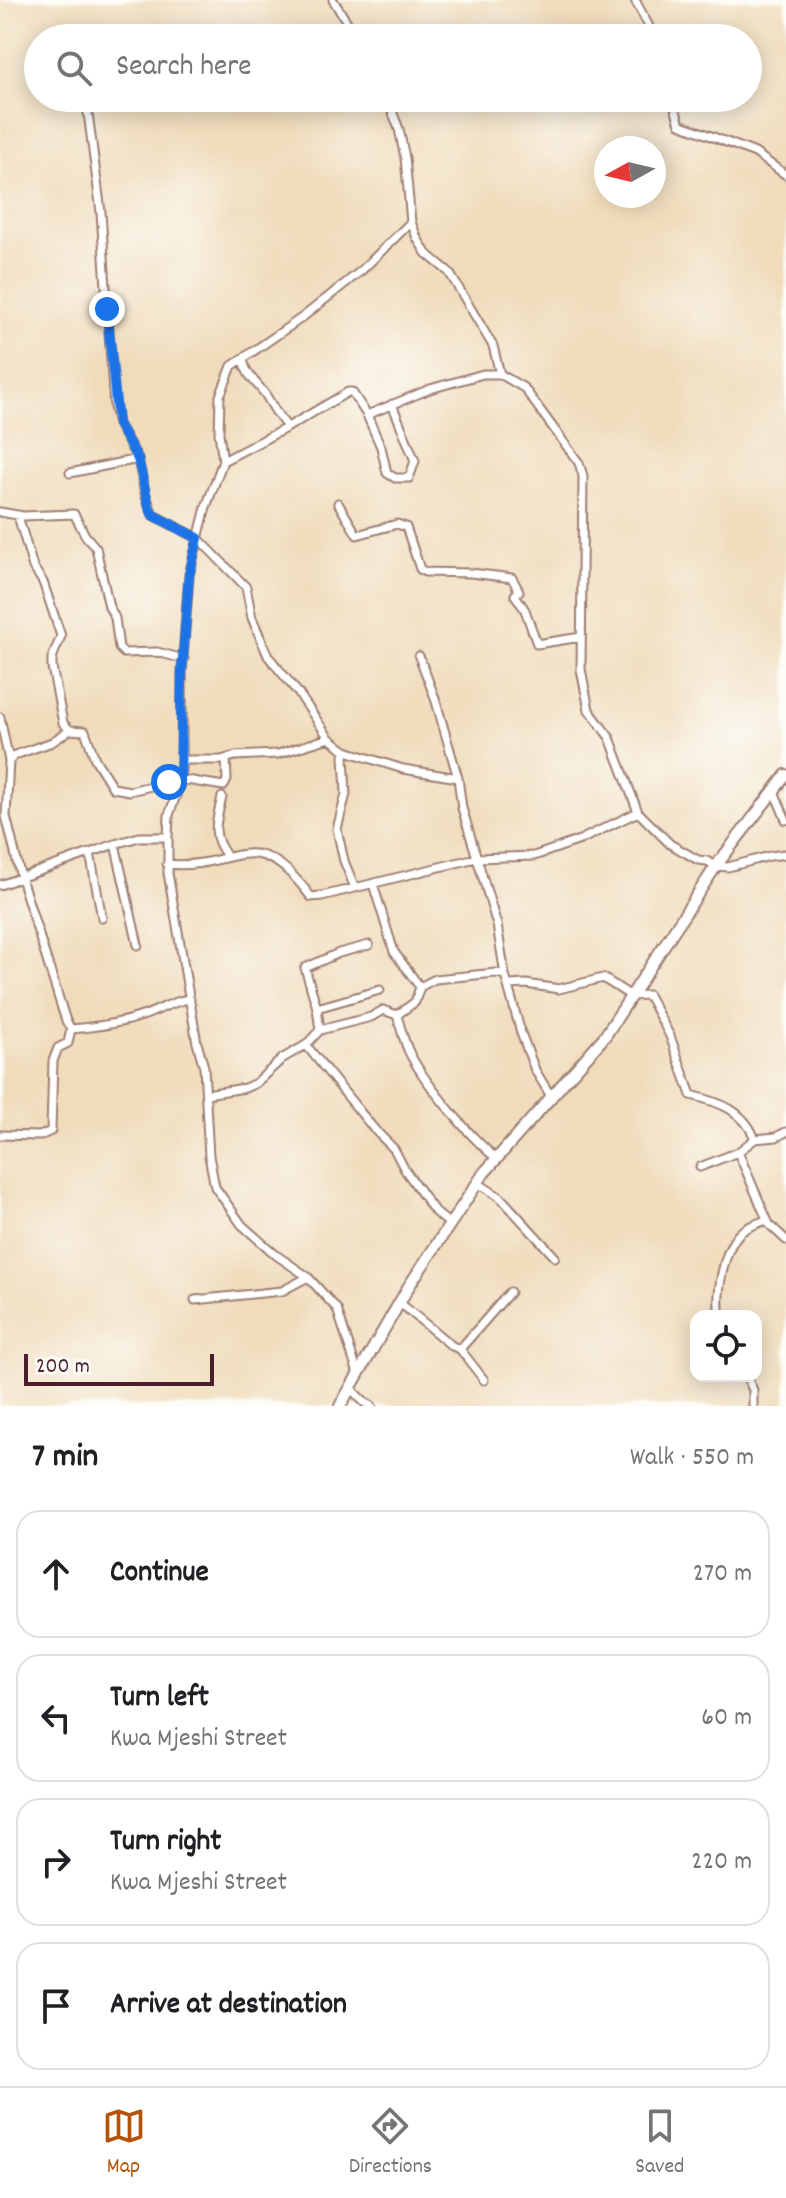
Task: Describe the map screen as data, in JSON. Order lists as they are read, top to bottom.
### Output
{
  "scale_bar": "200 m",
  "north": "left",
  "page": {
    "search": "Search here",
    "scale": "200 m",
    "heading": ["7 min", "Walk · 550 m"],
    "list": [
      ["Continue", "270 m"],
      ["Turn left", "Kwa Mjeshi Street", "60 m"],
      ["Turn right", "Kwa Mjeshi Street", "220 m"],
      "Arrive at destination"
    ],
    "nav": ["Map", "Directions", "Saved"]
  }
}
